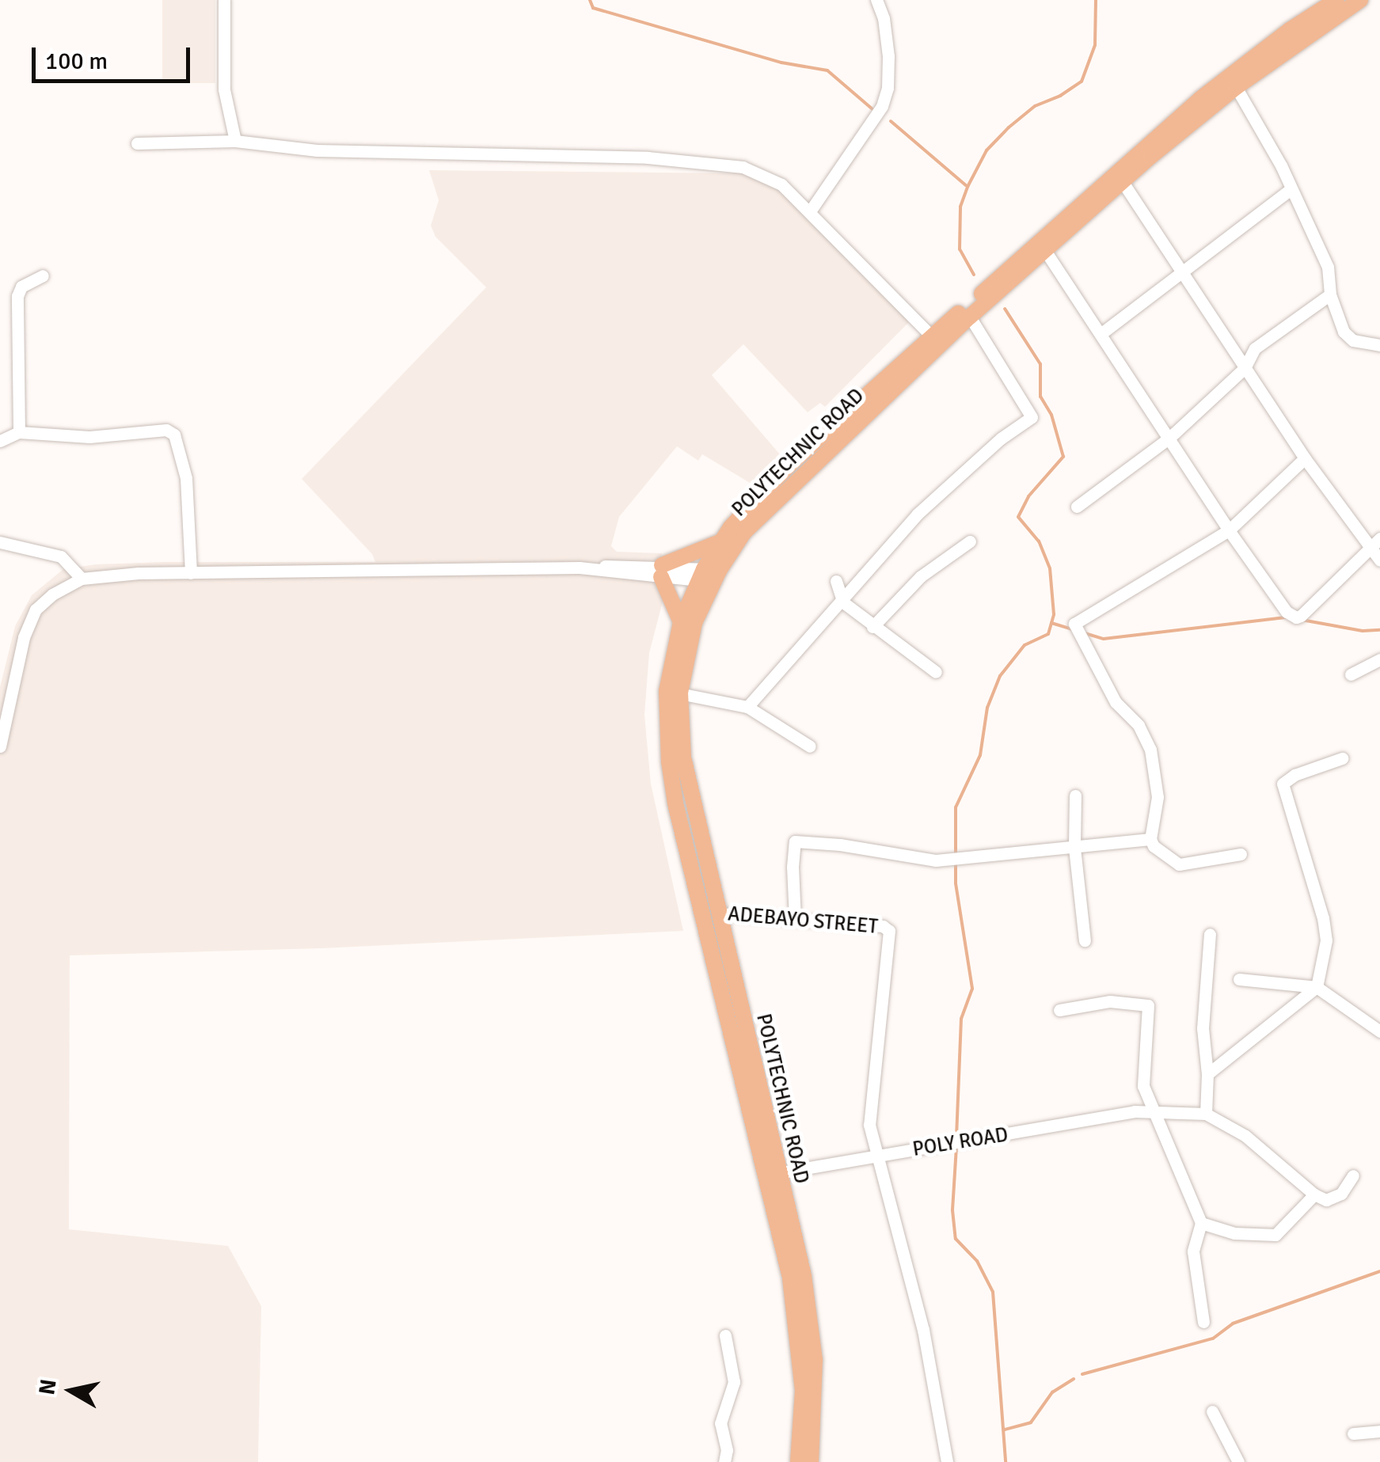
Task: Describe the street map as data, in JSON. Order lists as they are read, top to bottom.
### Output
{
  "streets": {
    "main road": ["POLYTECHNIC ROAD"],
    "street": ["ADEBAYO STREET", "POLY ROAD"]
  },
  "crossings": [
    ["POLYTECHNIC ROAD", "ADEBAYO STREET"],
    ["POLYTECHNIC ROAD", "POLY ROAD"],
    ["ADEBAYO STREET", "POLY ROAD"]
  ],
  "scale_bar": "100 m",
  "north": "left"
}
